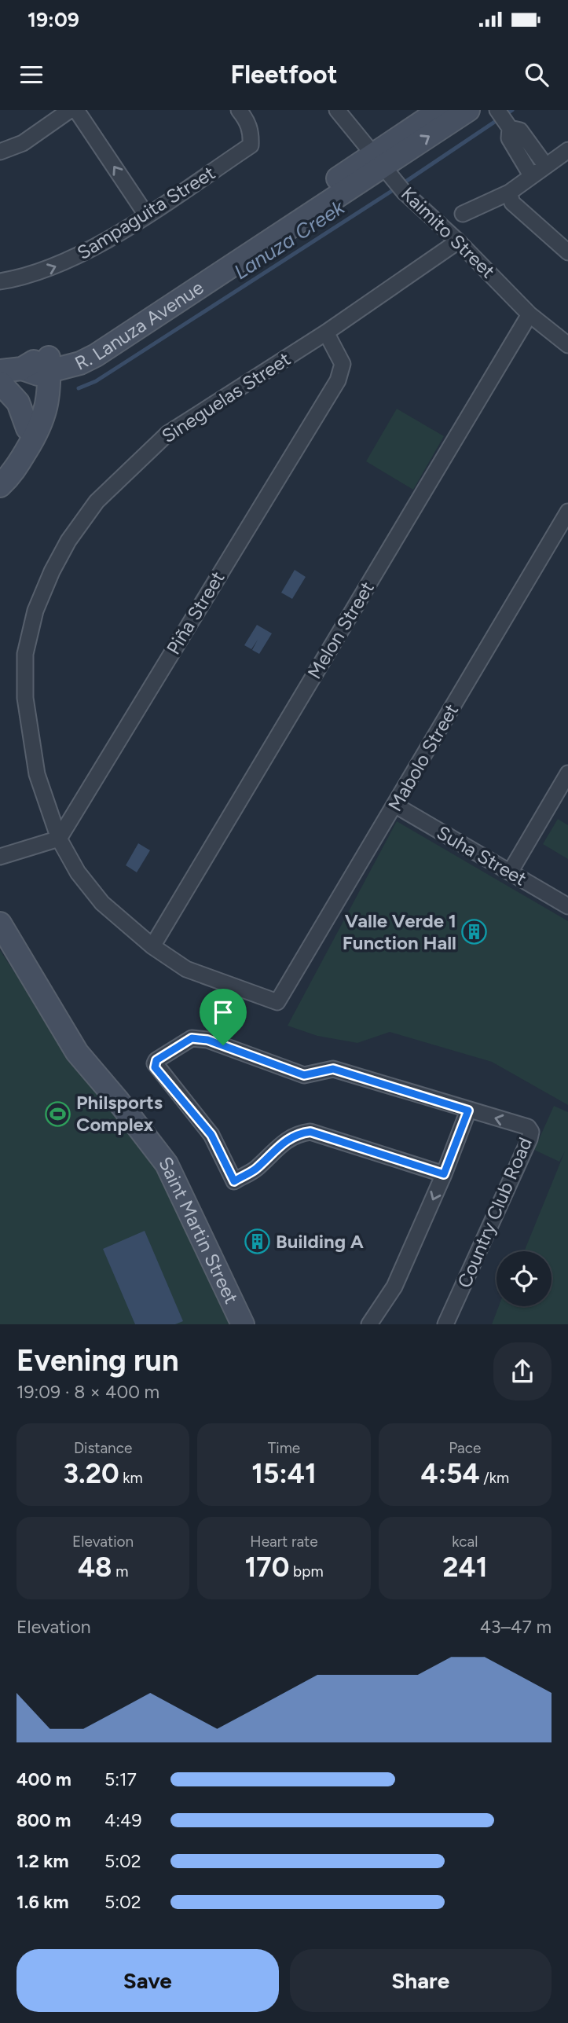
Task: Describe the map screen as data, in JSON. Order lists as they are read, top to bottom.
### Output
{
  "streets": {
    "main road": ["R. Lanuza Avenue", "Saint Martin Street"],
    "street": [
      "Sampaguita Street",
      "Kaimito Street",
      "Sineguelas Street",
      "Piña Street",
      "Melon Street",
      "Mabolo Street",
      "Suha Street",
      "Country Club Road"
    ]
  },
  "crossings": [
    ["Kaimito Street", "R. Lanuza Avenue"],
    ["Kaimito Street", "Sineguelas Street"],
    ["Kaimito Street", "Melon Street"],
    ["Sineguelas Street", "Piña Street"],
    ["Sineguelas Street", "Melon Street"],
    ["Sineguelas Street", "Mabolo Street"],
    ["Mabolo Street", "Suha Street"]
  ],
  "water": ["Lanuza Creek"],
  "places": {
    "building": ["Valle Verde 1 Function Hall", "Building A"],
    "sports": ["Philsports Complex"]
  },
  "page": {
    "status": "19:09",
    "header": "Fleetfoot",
    "heading": ["Evening run", "19:09 · 8 × 400 m"],
    "stats": [
      ["Distance", "3.20 km"],
      ["Time", "15:41"],
      ["Pace", "4:54 /km"],
      ["Elevation", "48 m"],
      ["Heart rate", "170 bpm"],
      ["kcal", "241"]
    ],
    "chart": ["Elevation", "43–47 m"],
    "list": [
      {
        "name": "400 m",
        "note": "5:17"
      },
      {
        "name": "800 m",
        "note": "4:49"
      },
      {
        "name": "1.2 km",
        "note": "5:02"
      },
      {
        "name": "1.6 km",
        "note": "5:02"
      }
    ],
    "buttons": ["Save", "Share"]
  }
}
